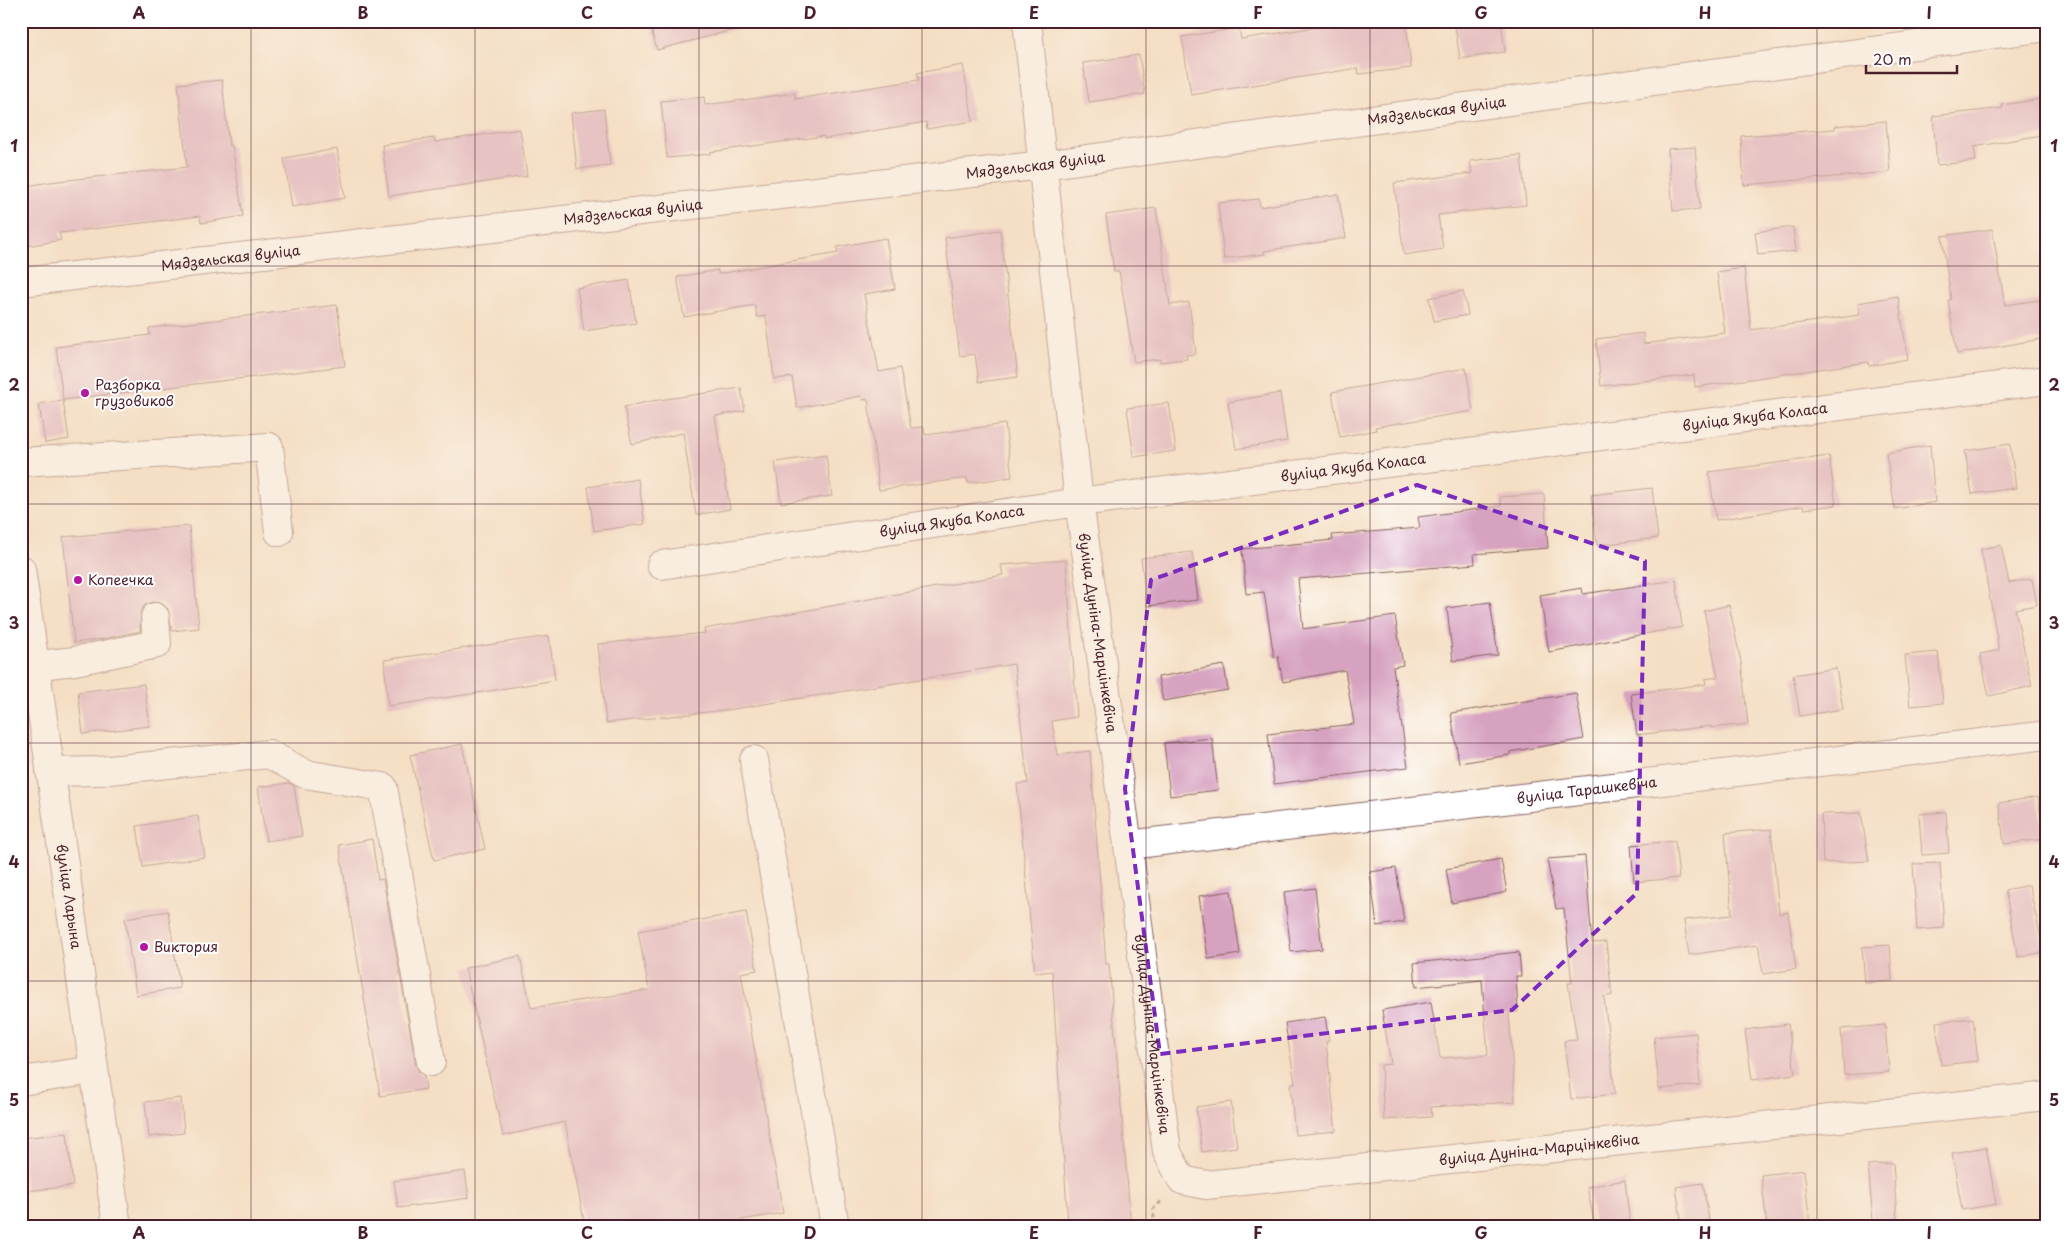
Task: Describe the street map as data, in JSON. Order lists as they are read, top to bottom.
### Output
{
  "streets": {
    "street": [
      "Мядзельская вуліца",
      "вуліца Якуба Коласа",
      "вуліца Дуніна-Марцінкевіча",
      "вуліца Тарашкевіча",
      "вуліца Ларына"
    ]
  },
  "crossings": [
    ["Мядзельская вуліца", "вуліца Дуніна-Марцінкевіча"],
    ["вуліца Якуба Коласа", "вуліца Дуніна-Марцінкевіча"],
    ["вуліца Дуніна-Марцінкевіча", "вуліца Тарашкевіча"]
  ],
  "places": ["Разборка грузовиков", "Копеечка", "Виктория"],
  "scale_bar": "20 m",
  "grid": {
    "columns": [
      "A",
      "B",
      "C",
      "D",
      "E",
      "F",
      "G",
      "H",
      "I"
    ],
    "rows": [
      "1",
      "2",
      "3",
      "4",
      "5"
    ]
  }
}
